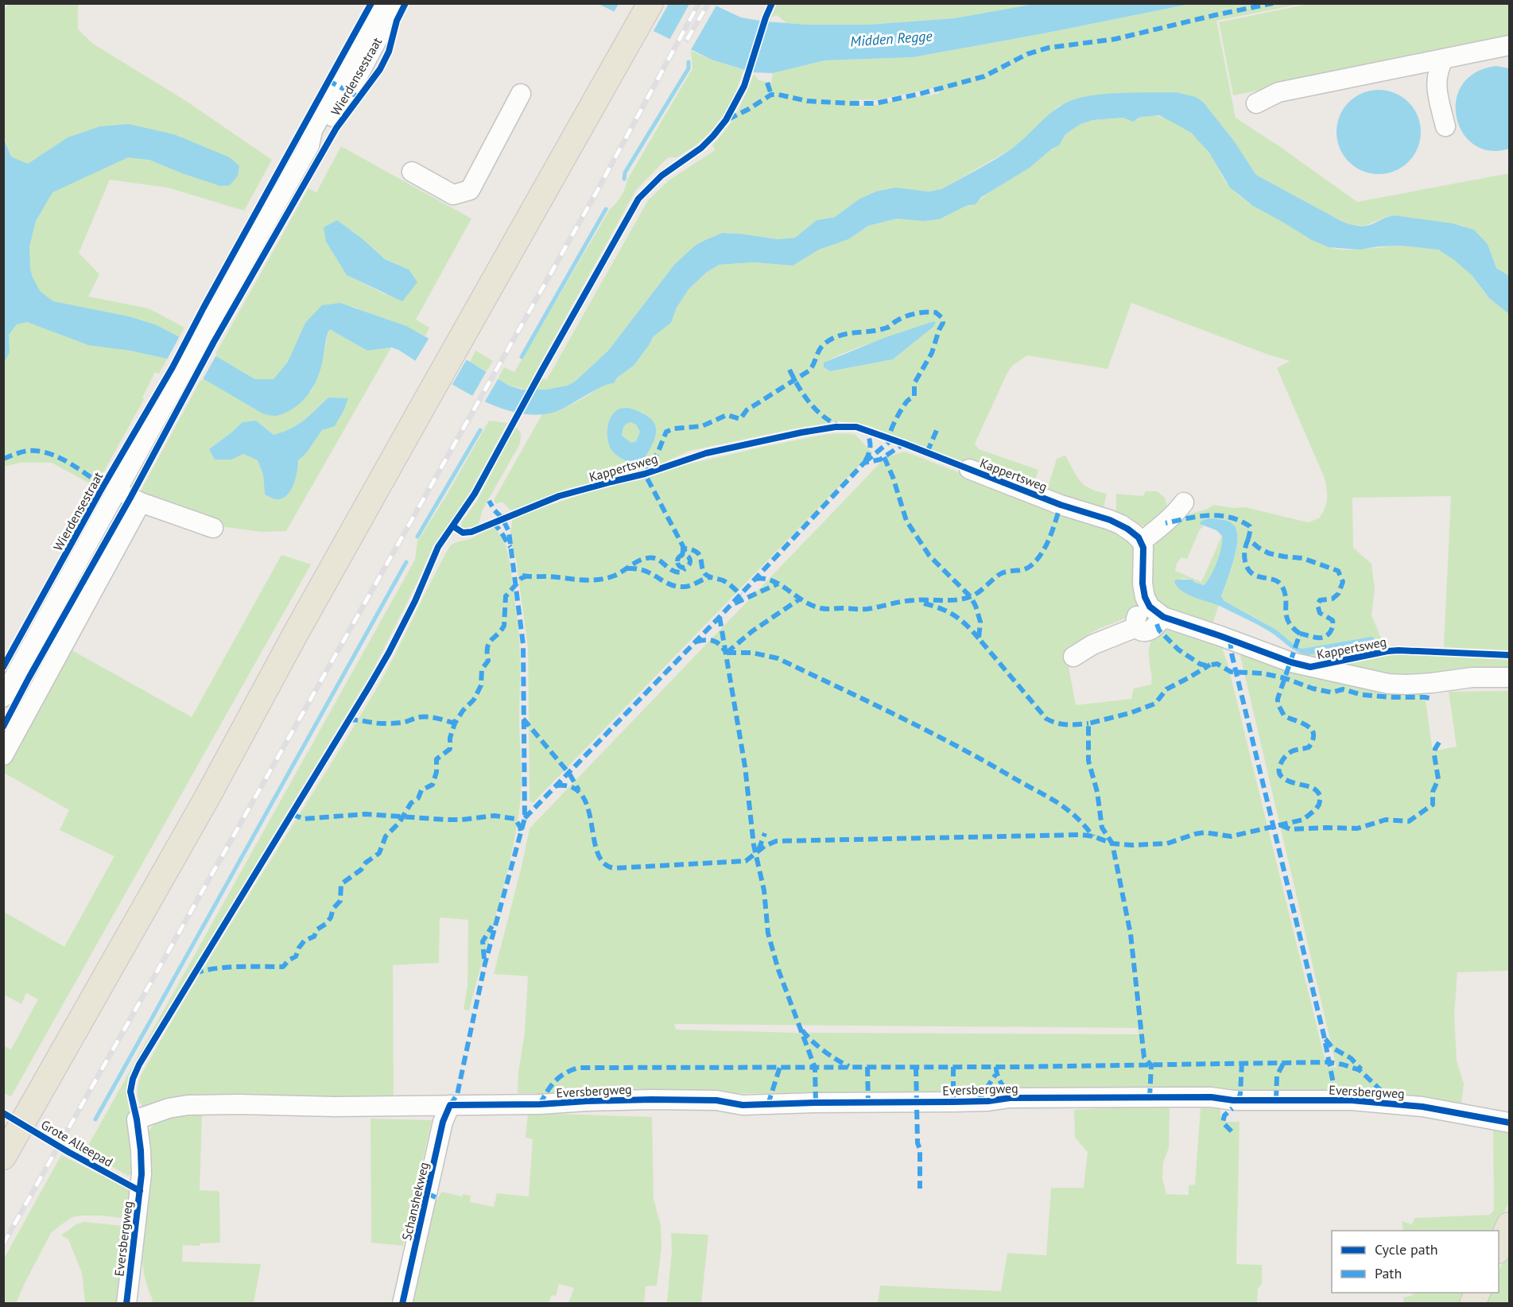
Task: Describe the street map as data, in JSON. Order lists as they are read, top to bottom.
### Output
{
  "streets": {
    "street": [
      "Wierdensestraat",
      "Kappertsweg",
      "Eversbergweg",
      "Schanshekweg"
    ],
    "cycle path": ["Grote Alleepad"]
  },
  "crossings": [
    ["Eversbergweg", "Schanshekweg"]
  ],
  "water": ["Midden Regge"],
  "legend": ["Cycle path", "Path"]
}
